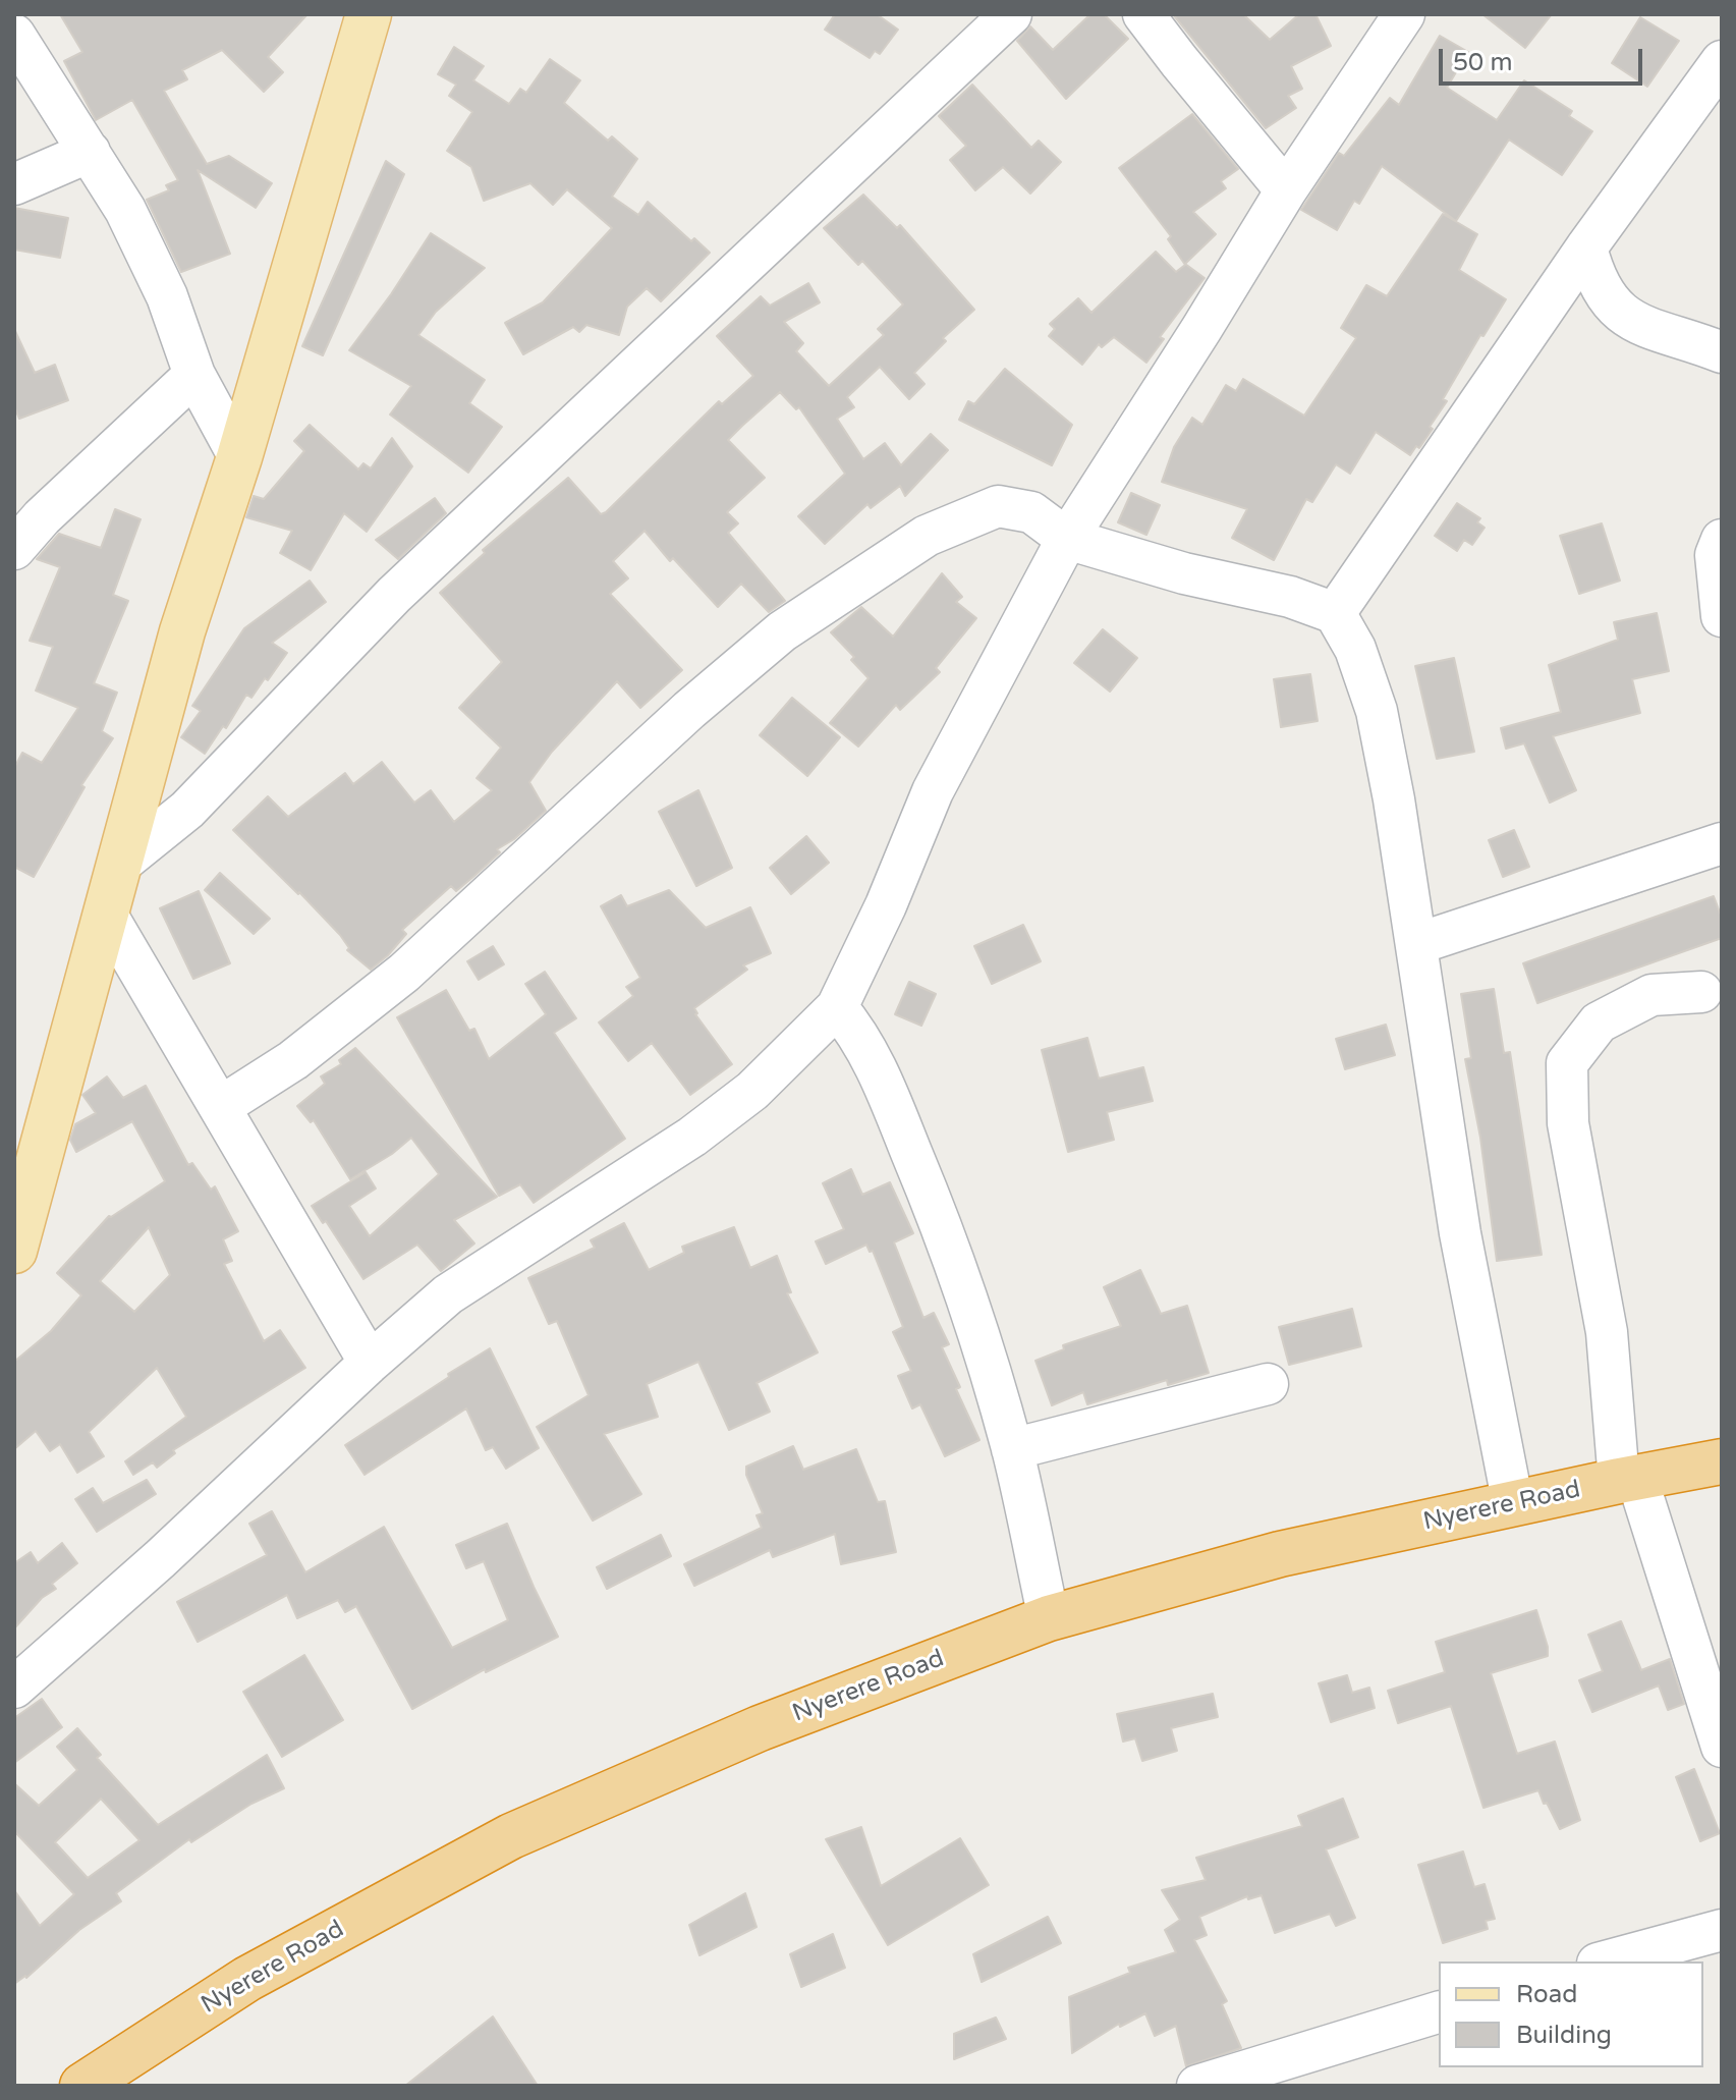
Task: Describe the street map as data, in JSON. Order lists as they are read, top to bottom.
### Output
{
  "streets": {
    "highway": ["Nyerere Road"]
  },
  "legend": ["Road", "Building"],
  "scale_bar": "50 m"
}
